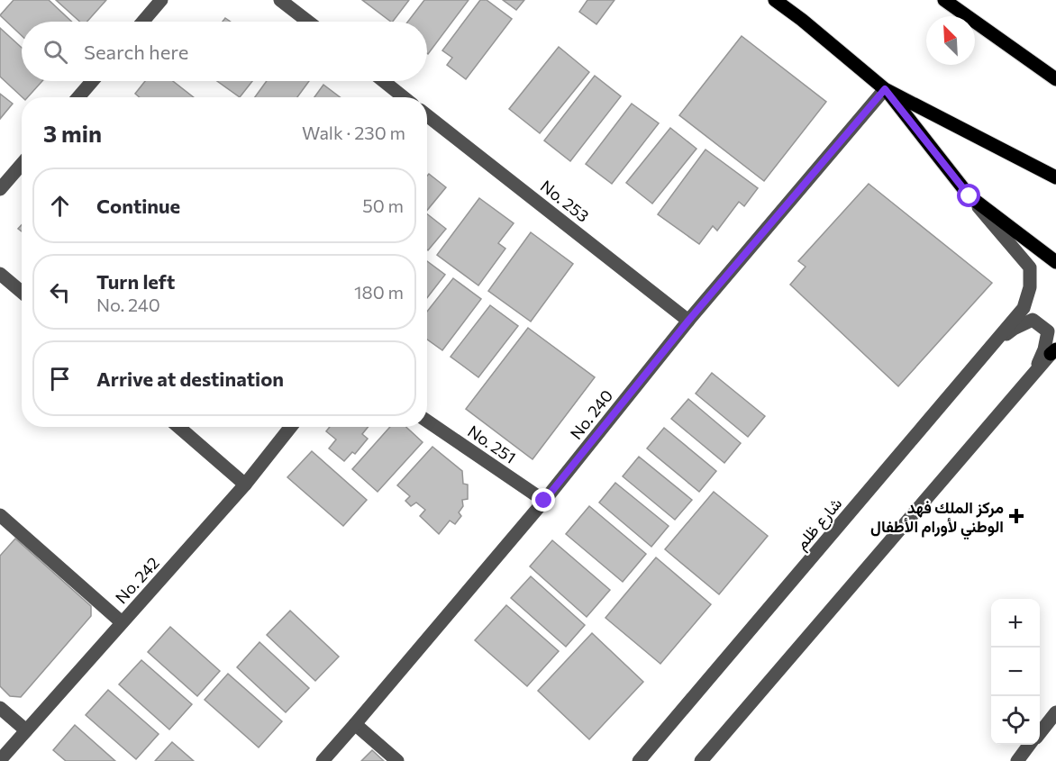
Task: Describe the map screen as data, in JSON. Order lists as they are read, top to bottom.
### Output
{
  "streets": {
    "street": [
      "No. 253",
      "No. 240",
      "No. 251",
      "شارع ظلم",
      "No. 242"
    ]
  },
  "crossings": [
    ["No. 253", "No. 240"],
    ["No. 240", "No. 251"]
  ],
  "places": {
    "health": ["مركز الملك فهد الوطني لأورام الأطفال"]
  },
  "north": "top left",
  "page": {
    "search": "Search here",
    "heading": ["3 min", "Walk · 230 m"],
    "list": [
      ["Continue", "50 m"],
      ["Turn left", "No. 240", "180 m"],
      "Arrive at destination"
    ],
    "map_buttons": ["+", "−"]
  }
}
